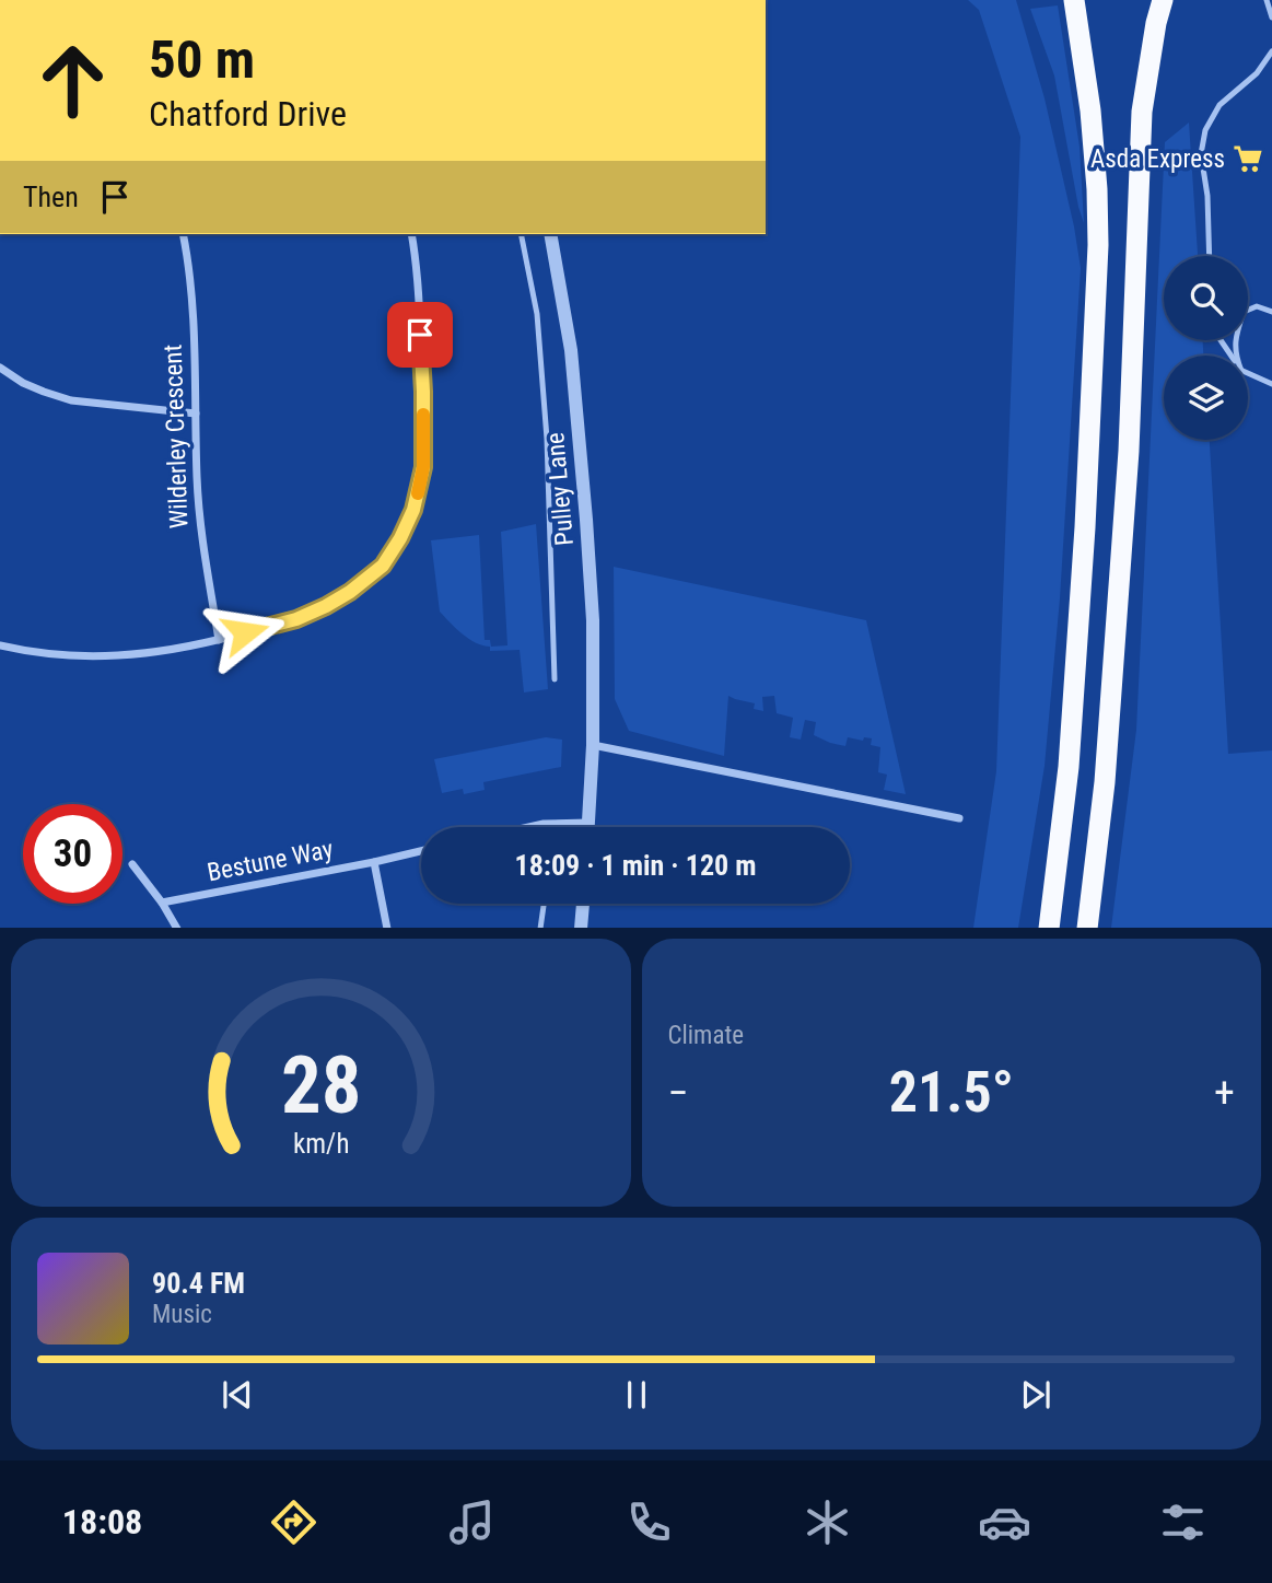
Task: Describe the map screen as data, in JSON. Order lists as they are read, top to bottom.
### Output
{
  "streets": {
    "street": ["Wilderley Crescent", "Pulley Lane", "Bestune Way"]
  },
  "places": {
    "supermarket": ["Asda Express"]
  },
  "page": {
    "turn": ["50 m", "Chatford Drive"],
    "then": "Then",
    "limit": "30",
    "trip": "18:09 · 1 min · 120 m",
    "tile": "Climate",
    "heat": ["−", "21.5°", "+"],
    "song": ["90.4 FM", "Music"],
    "tabs": "18:08",
    "gauge": ["28", "km/h"]
  }
}
